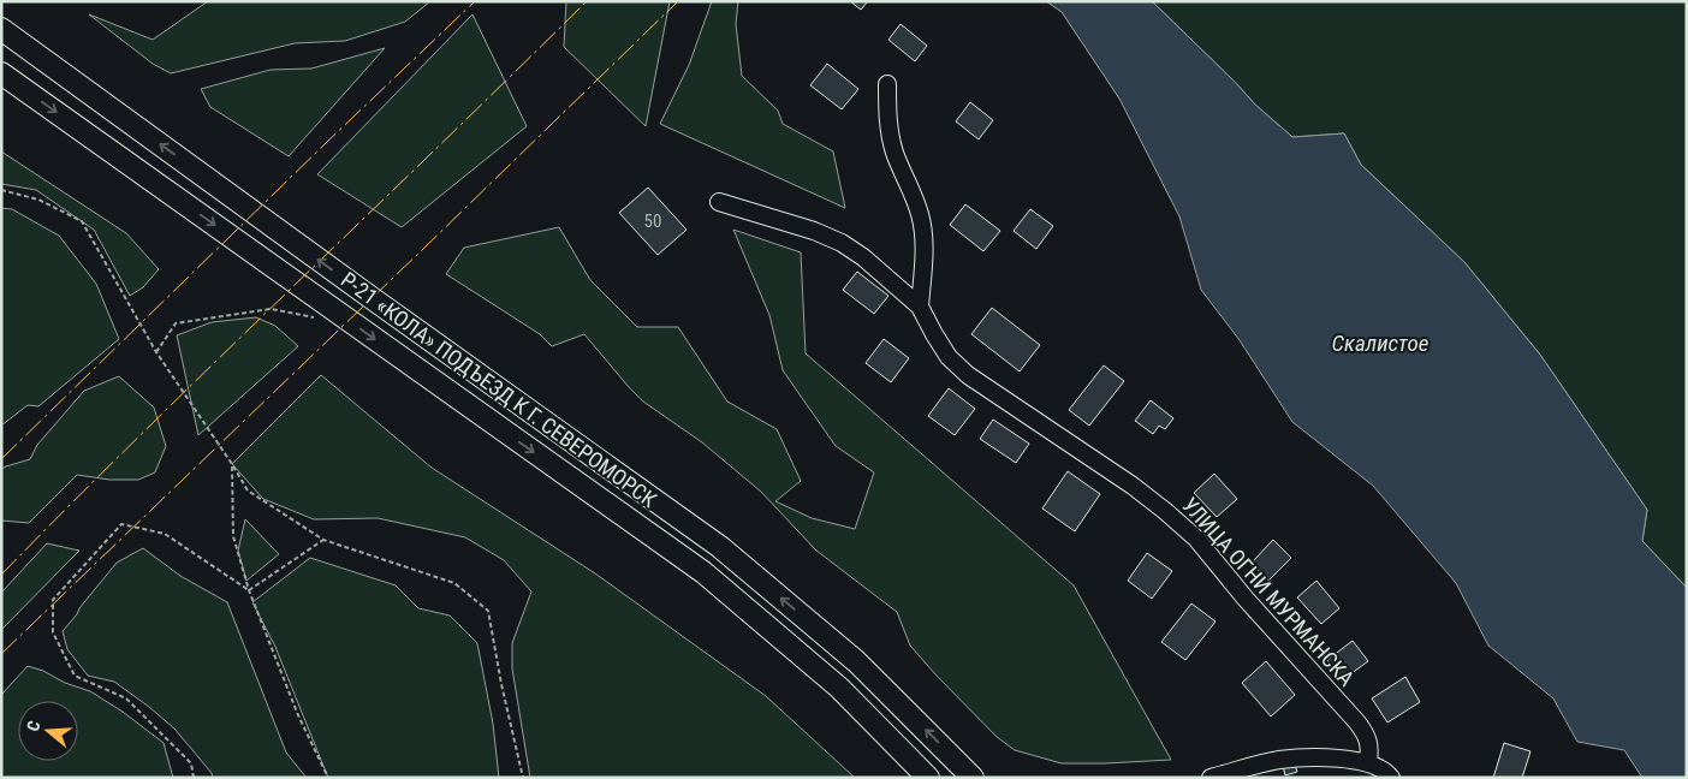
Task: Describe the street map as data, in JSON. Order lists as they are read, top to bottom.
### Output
{
  "streets": {
    "main road": ["Р-21 «КОЛА» ПОДЪЕЗД К Г. СЕВЕРОМОРСК"],
    "street": ["УЛИЦА ОГНИ МУРМАНСКА"]
  },
  "water": ["Скалистое"],
  "house_numbers": ["50"],
  "north": "left"
}
